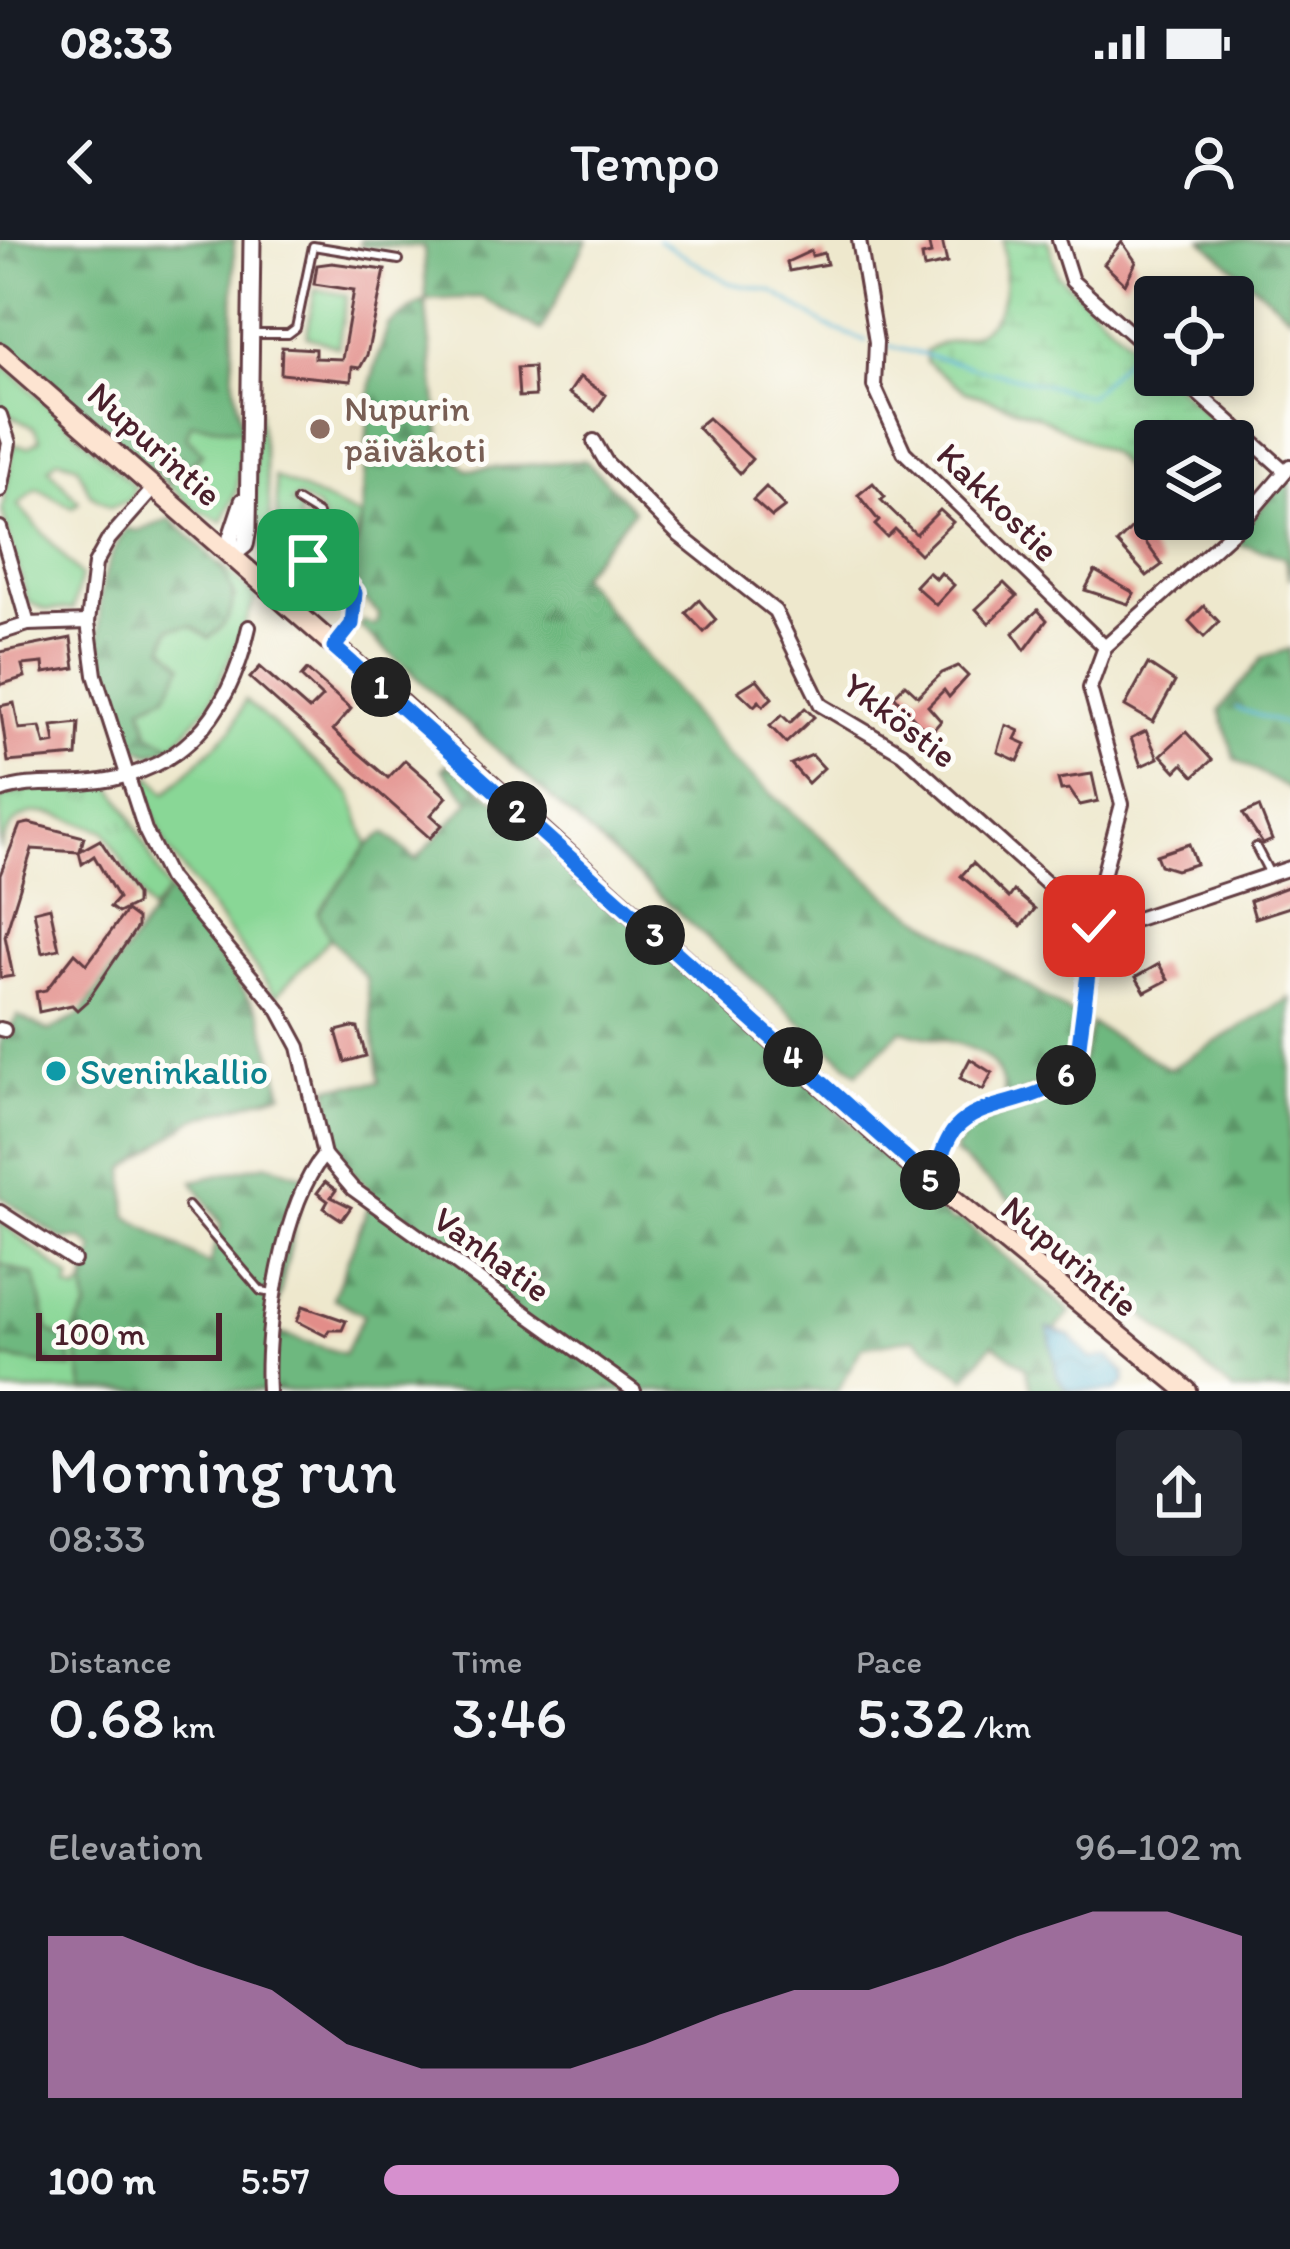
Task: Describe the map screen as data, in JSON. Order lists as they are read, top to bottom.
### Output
{
  "streets": {
    "main road": ["Nupurintie"],
    "street": ["Kakkostie", "Ykköstie", "Vanhatie"]
  },
  "places": ["Nupurin päiväkoti", "Sveninkallio"],
  "scale_bar": "100 m",
  "page": {
    "status": "08:33",
    "header": "Tempo",
    "pins": [
      "1",
      "2",
      "3",
      "4",
      "6",
      "5"
    ],
    "scale": "100 m",
    "heading": ["Morning run", "08:33"],
    "stats": [
      ["Distance", "0.68 km"],
      ["Time", "3:46"],
      ["Pace", "5:32 /km"]
    ],
    "chart": ["Elevation", "96–102 m"],
    "list": [
      {
        "name": "100 m",
        "note": "5:57"
      }
    ]
  }
}
